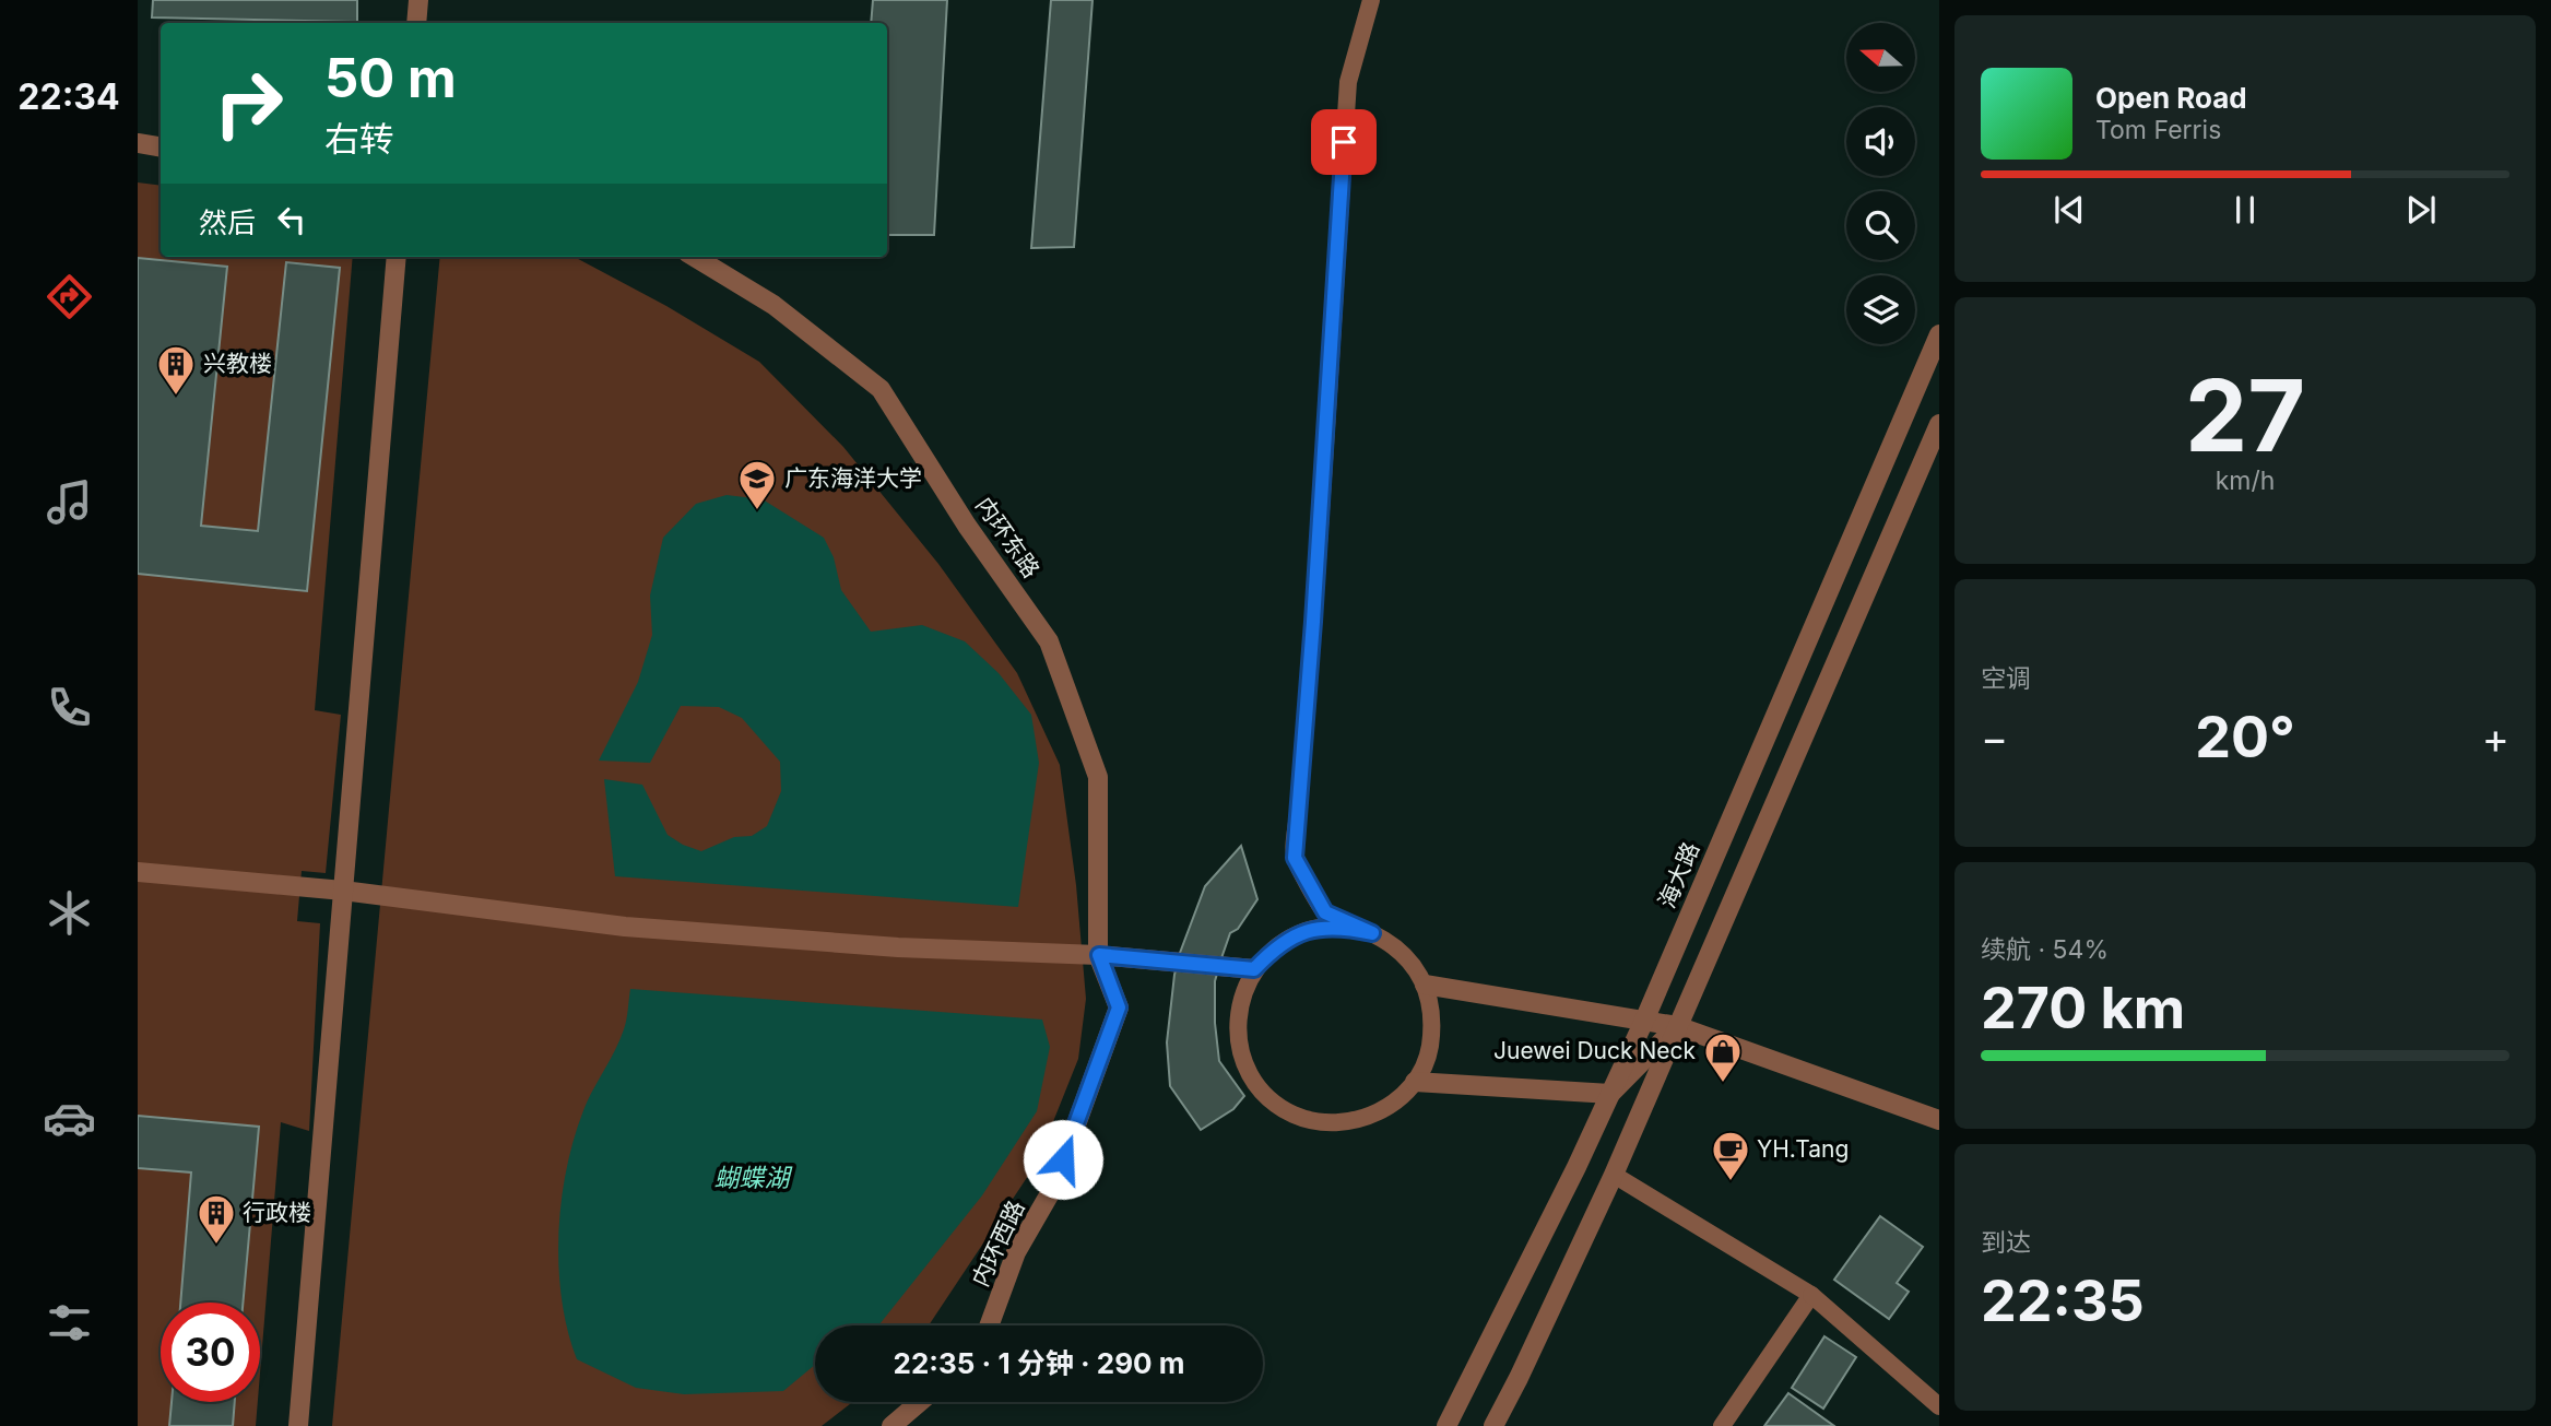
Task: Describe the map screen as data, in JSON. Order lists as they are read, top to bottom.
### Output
{
  "streets": {
    "street": ["内环东路", "海大路", "内环西路"]
  },
  "crossings": [
    ["内环东路", "内环西路"]
  ],
  "water": ["蝴蝶湖"],
  "places": {
    "building": ["兴教楼", "行政楼"],
    "school or university": ["广东海洋大学"],
    "shop": ["Juewei Duck Neck"],
    "cafe": ["YH.Tang"]
  },
  "north": "left",
  "page": {
    "tabs": "22:34",
    "turn": ["50 m", "右转"],
    "song": ["Open Road", "Tom Ferris"],
    "then": "然后",
    "tile": [
      ["27", "km/h"],
      "空调",
      ["续航 · 54%", "270 km"],
      ["到达", "22:35"]
    ],
    "heat": ["−", "20°", "+"],
    "limit": "30",
    "trip": "22:35 · 1 分钟 · 290 m"
  }
}
